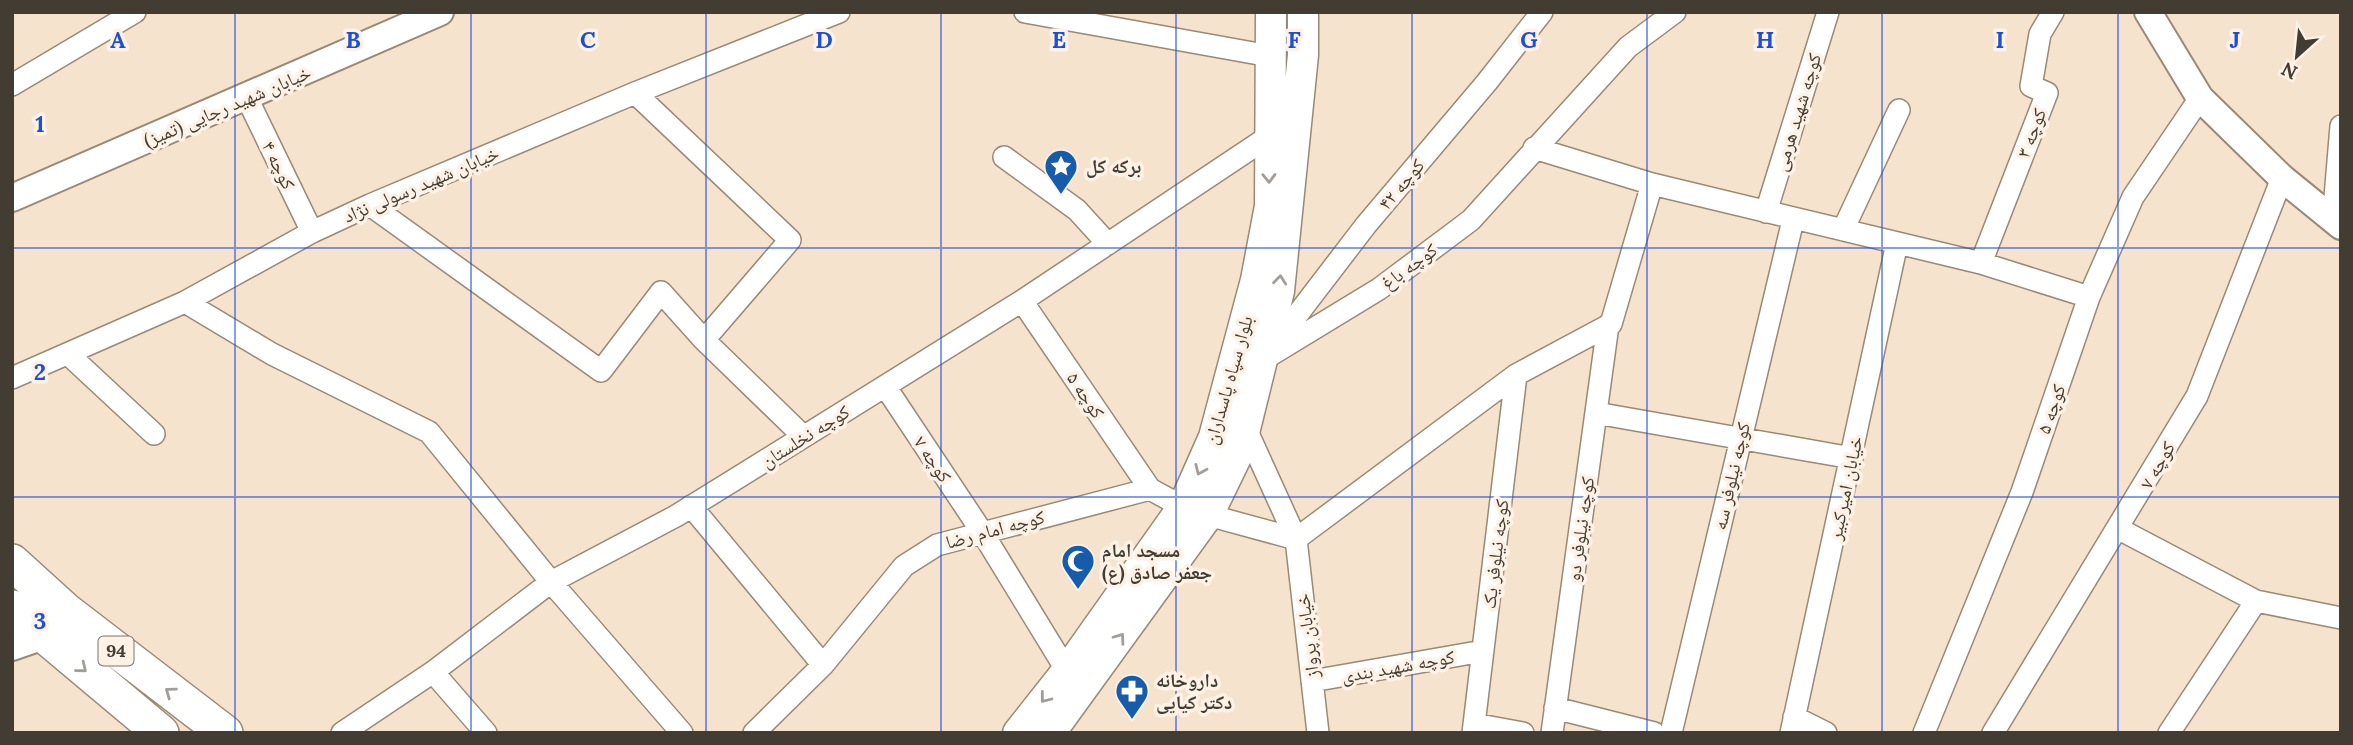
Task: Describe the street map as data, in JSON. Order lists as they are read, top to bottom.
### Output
{
  "streets": {
    "highway": ["94"],
    "main road": ["بلوار سپاه پاسداران"],
    "street": [
      "خیابان شهید رجایی (تمیز)",
      "کوچه شهید هرمی",
      "کوچه ۳",
      "کوچه ۴",
      "خیابان شهید رسولی نژاد",
      "کوچه ۴۲",
      "کوچه باغ",
      "کوچه ۵",
      "کوچه نخلستان",
      "کوچه ۷",
      "کوچه نیلوفر سه",
      "خیابان امیرکبیر",
      "کوچه امام رضا",
      "کوچه نیلوفر دو",
      "کوچه نیلوفر یک",
      "خیابان پرواز",
      "کوچه شهید بندی"
    ]
  },
  "crossings": [
    ["خیابان شهید رجایی (تمیز)", "کوچه ۴"],
    ["کوچه ۴", "خیابان شهید رسولی نژاد"],
    ["کوچه ۴۲", "کوچه باغ"],
    ["کوچه ۴۲", "بلوار سپاه پاسداران"],
    ["کوچه باغ", "بلوار سپاه پاسداران"],
    ["بلوار سپاه پاسداران", "کوچه نخلستان"],
    ["بلوار سپاه پاسداران", "کوچه ۷"],
    ["بلوار سپاه پاسداران", "خیابان پرواز"],
    ["کوچه ۵", "کوچه نخلستان"],
    ["کوچه ۵", "کوچه امام رضا"],
    ["کوچه نخلستان", "کوچه ۷"],
    ["کوچه ۷", "کوچه امام رضا"],
    ["کوچه نیلوفر یک", "کوچه شهید بندی"],
    ["خیابان پرواز", "کوچه شهید بندی"]
  ],
  "places": {
    "place": ["برکه کل"],
    "mosque": ["مسجد امام جعفر صادق (ع)"],
    "pharmacy": ["داروخانه دکتر کیایی"]
  },
  "north": "bottom left",
  "grid": {
    "columns": [
      "A",
      "B",
      "C",
      "D",
      "E",
      "F",
      "G",
      "H",
      "I",
      "J"
    ],
    "rows": ["1", "2", "3"]
  }
}
